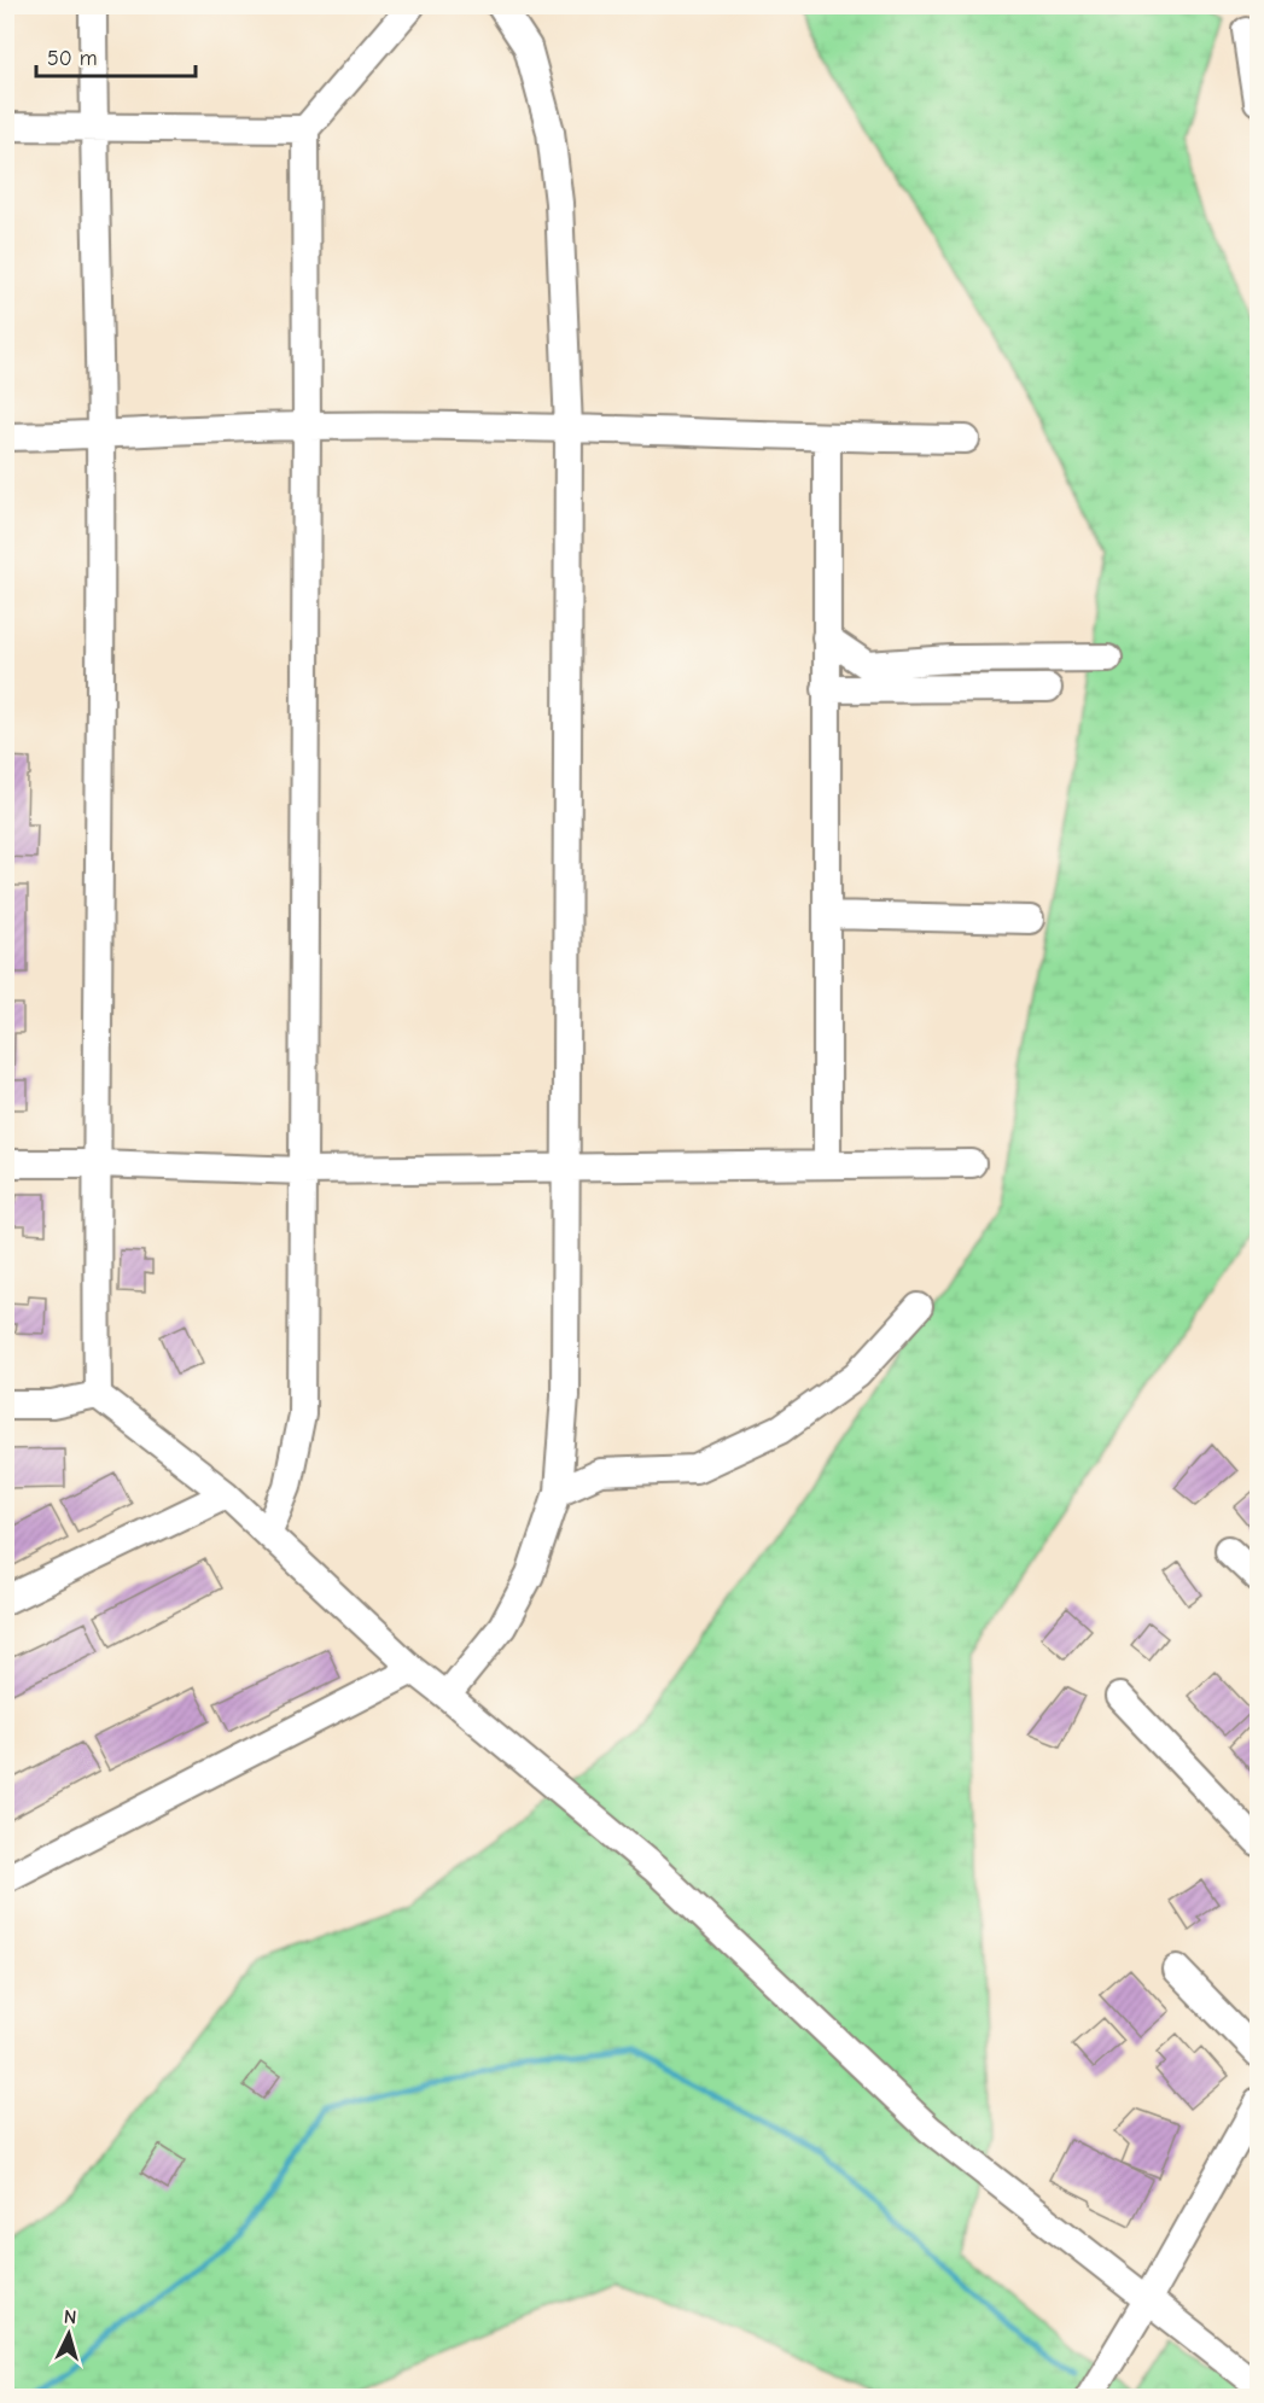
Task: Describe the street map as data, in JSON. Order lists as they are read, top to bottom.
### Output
{
  "scale_bar": "50 m",
  "north": "top"
}
